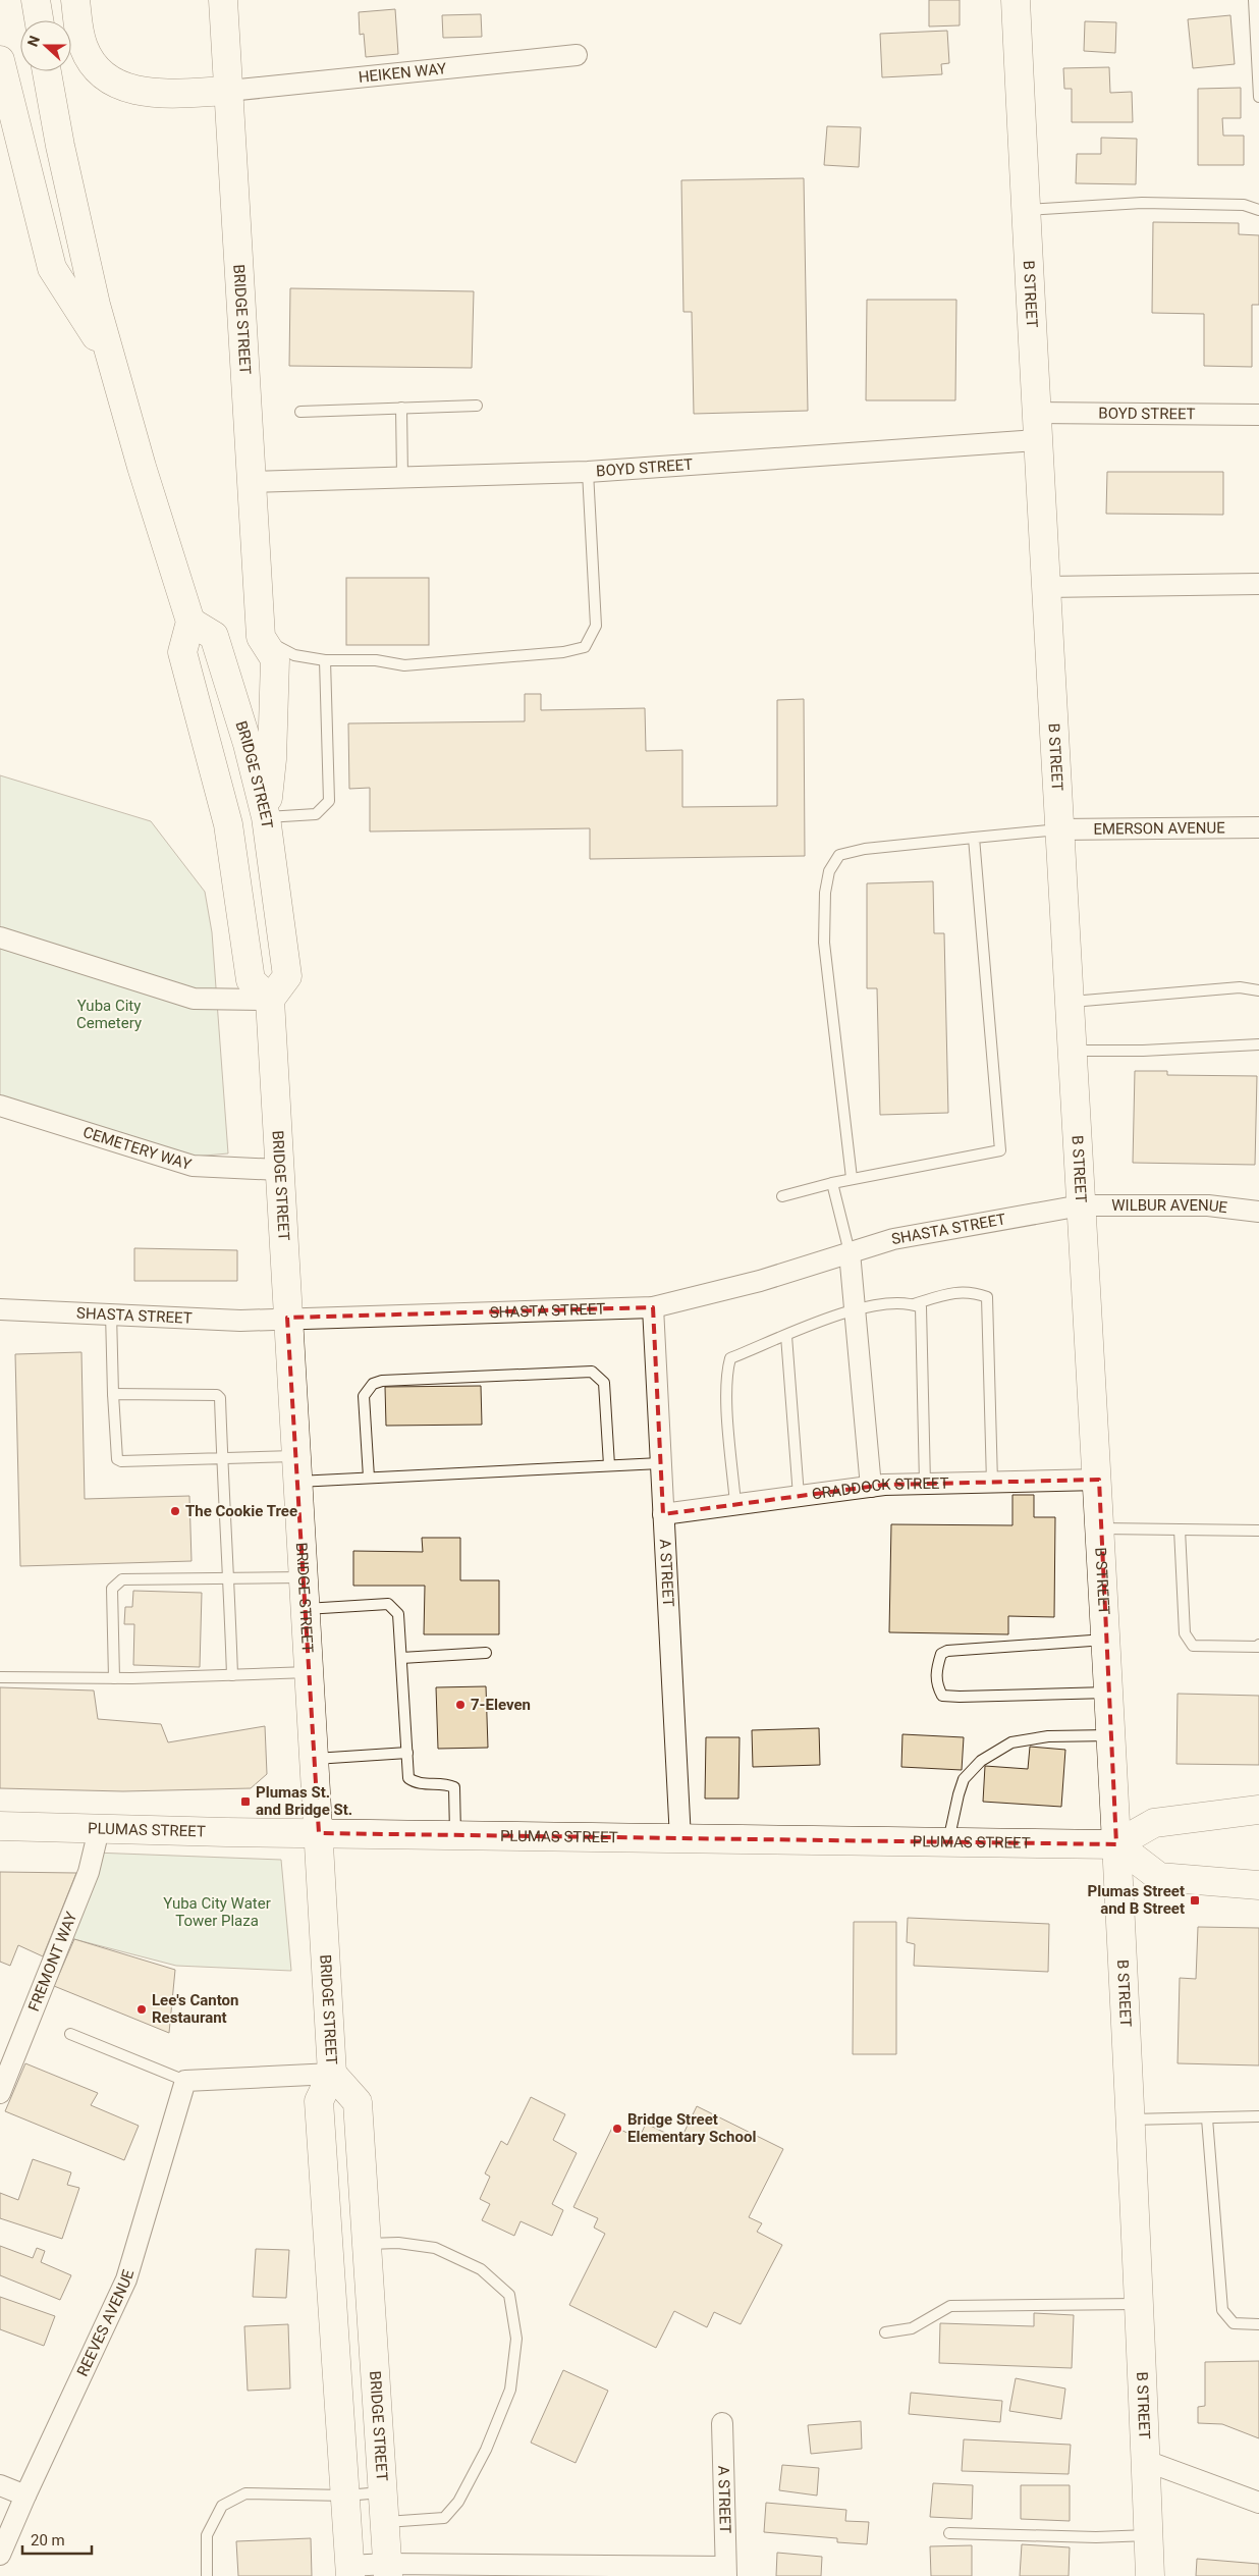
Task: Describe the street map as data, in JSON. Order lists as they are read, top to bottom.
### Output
{
  "streets": {
    "main road": ["B STREET", "BRIDGE STREET", "PLUMAS STREET"],
    "street": [
      "HEIKEN WAY",
      "BOYD STREET",
      "EMERSON AVENUE",
      "CEMETERY WAY",
      "WILBUR AVENUE",
      "SHASTA STREET",
      "CRADDOCK STREET",
      "A STREET",
      "FREMONT WAY",
      "REEVES AVENUE"
    ]
  },
  "crossings": [
    ["HEIKEN WAY", "BRIDGE STREET"],
    ["B STREET", "BOYD STREET"],
    ["B STREET", "EMERSON AVENUE"],
    ["B STREET", "WILBUR AVENUE"],
    ["B STREET", "SHASTA STREET"],
    ["B STREET", "CRADDOCK STREET"],
    ["B STREET", "PLUMAS STREET"],
    ["BRIDGE STREET", "BOYD STREET"],
    ["BRIDGE STREET", "CEMETERY WAY"],
    ["BRIDGE STREET", "SHASTA STREET"],
    ["BRIDGE STREET", "PLUMAS STREET"],
    ["WILBUR AVENUE", "SHASTA STREET"],
    ["SHASTA STREET", "A STREET"],
    ["CRADDOCK STREET", "A STREET"],
    ["A STREET", "PLUMAS STREET"],
    ["PLUMAS STREET", "FREMONT WAY"]
  ],
  "parks": ["Yuba City Cemetery", "Yuba City Water Tower Plaza"],
  "places": {
    "other": [
      "The Cookie Tree",
      "7-Eleven",
      "Lee's Canton Restaurant",
      "Bridge Street Elementary School"
    ],
    "transit": ["Plumas St. and Bridge St.", "Plumas Street and B Street"]
  },
  "scale_bar": "20 m",
  "north": "left"
}
